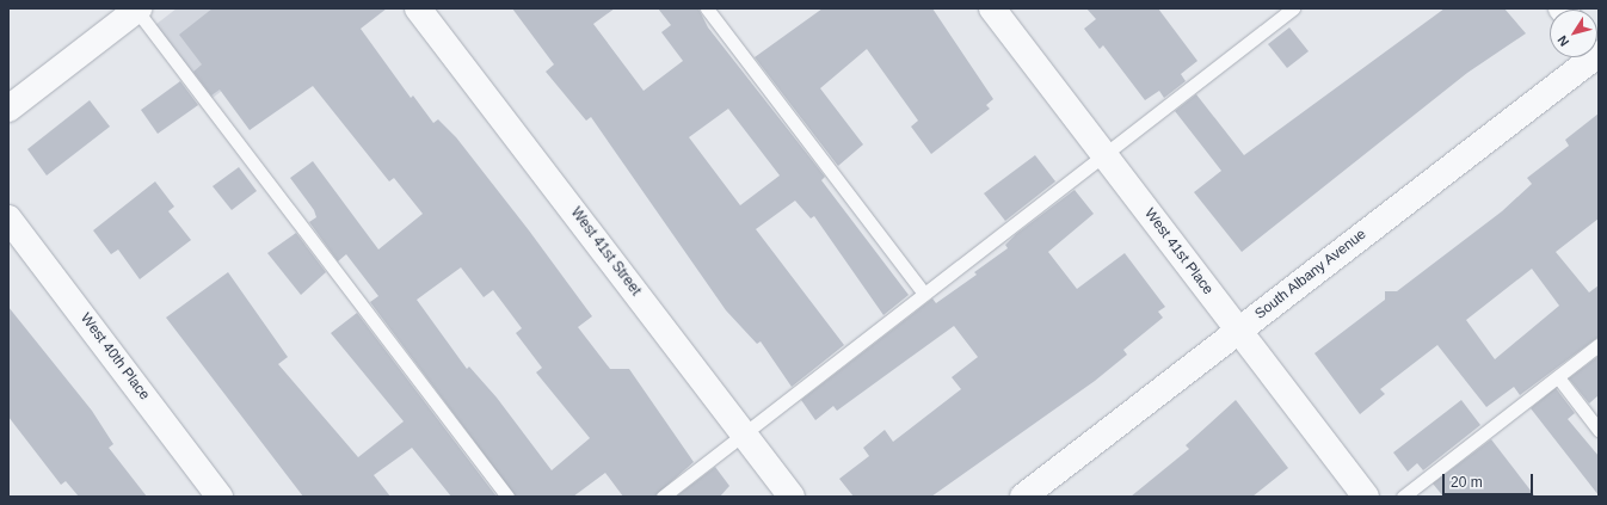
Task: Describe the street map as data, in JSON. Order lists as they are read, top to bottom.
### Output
{
  "streets": {
    "street": [
      "West 41st Street",
      "West 41st Place",
      "South Albany Avenue",
      "West 40th Place"
    ]
  },
  "crossings": [
    ["West 41st Place", "South Albany Avenue"]
  ],
  "scale_bar": "20 m",
  "north": "bottom left"
}
